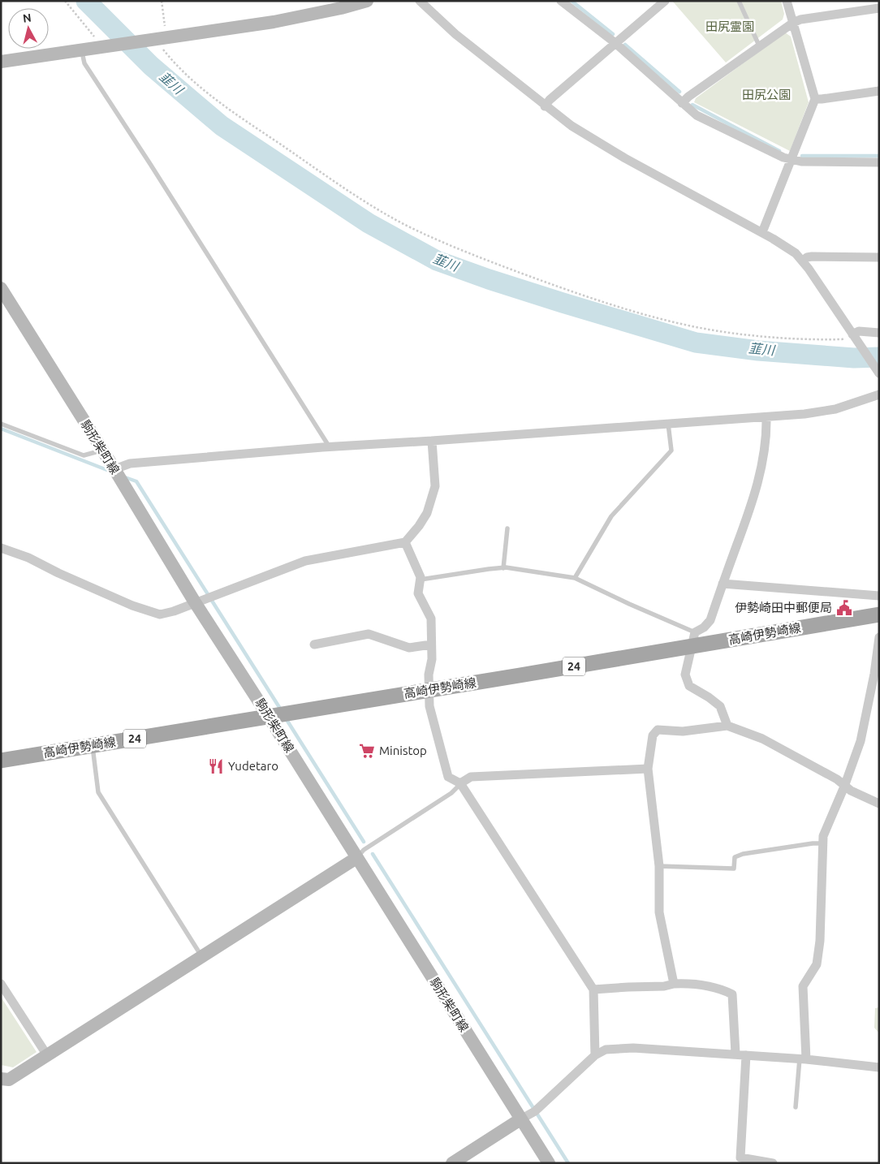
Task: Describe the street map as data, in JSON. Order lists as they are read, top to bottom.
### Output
{
  "streets": {
    "main road": ["駒形柴町線", "高崎伊勢崎線", "24"]
  },
  "crossings": [
    ["駒形柴町線", "高崎伊勢崎線"]
  ],
  "water": ["韮川"],
  "parks": ["田尻霊園", "田尻公園"],
  "places": {
    "public building": ["伊勢崎田中郵便局"],
    "supermarket": ["Ministop"],
    "restaurant": ["Yudetaro"]
  },
  "north": "top"
}
